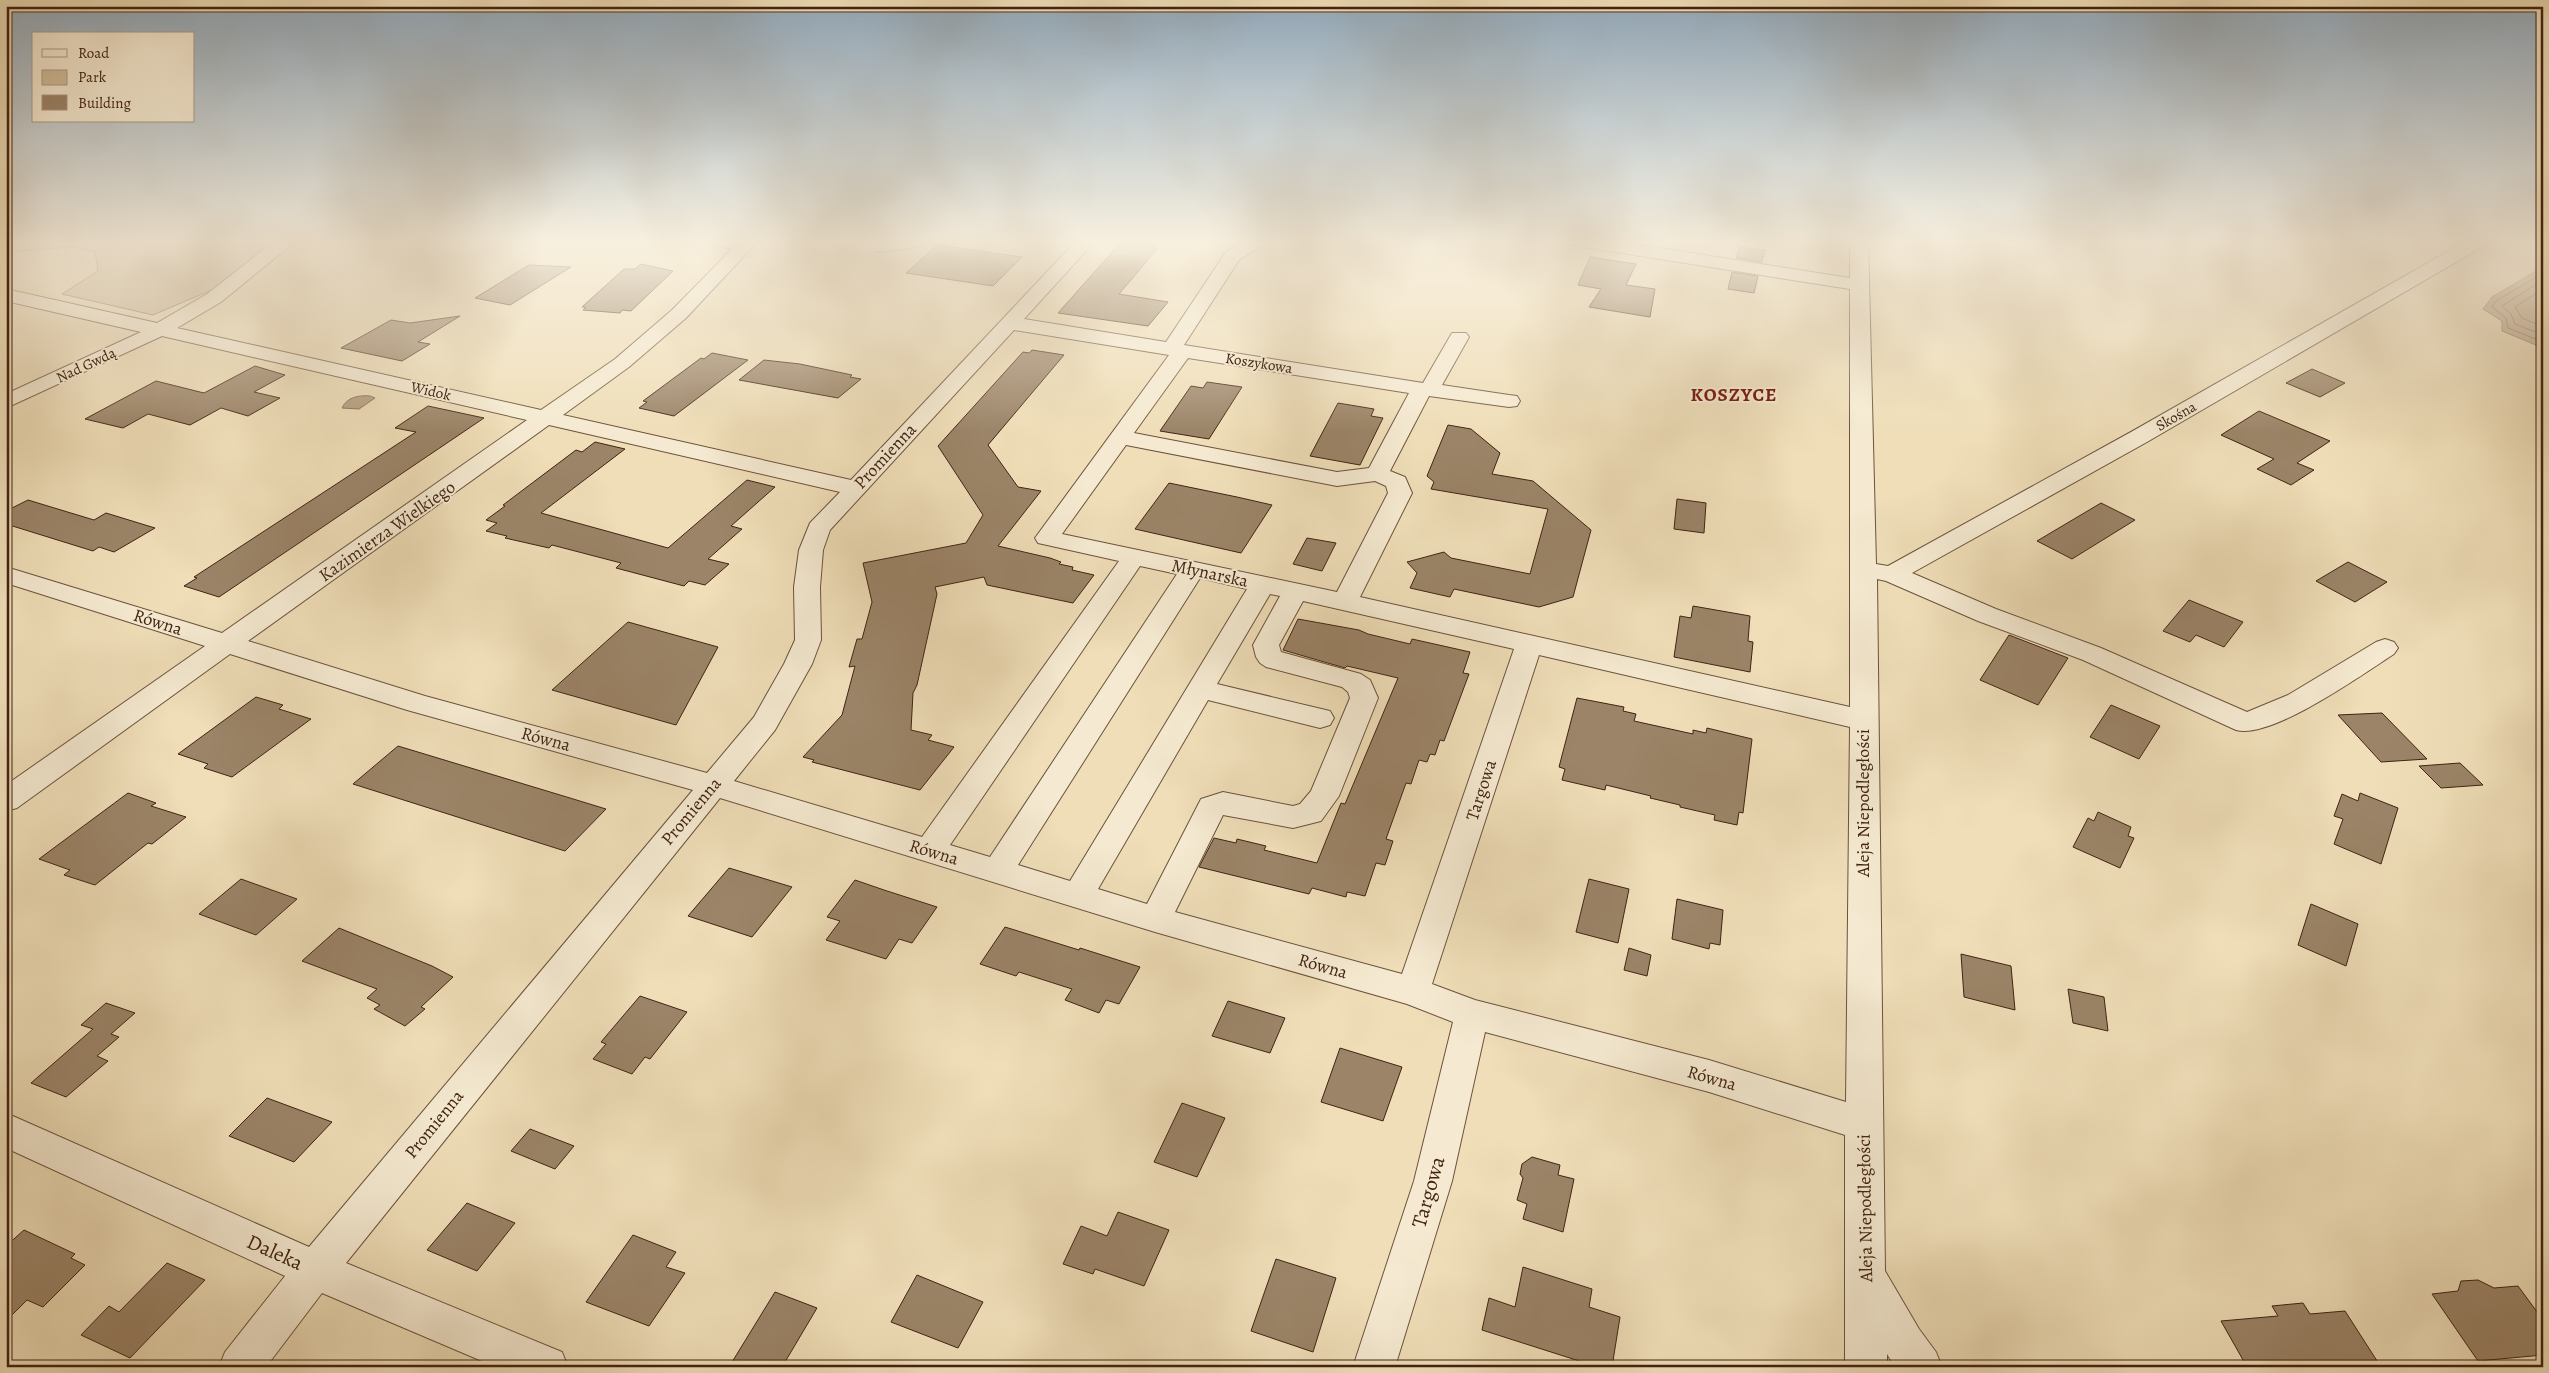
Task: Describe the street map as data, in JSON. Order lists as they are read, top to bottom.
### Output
{
  "streets": {
    "street": [
      "Koszykowa",
      "Nad Gwdą",
      "Widok",
      "Skośna",
      "Promienna",
      "Kazimierza Wielkiego",
      "Młynarska",
      "Równa",
      "Targowa",
      "Aleja Niepodległości",
      "Daleka"
    ]
  },
  "crossings": [
    ["Koszykowa", "Promienna"],
    ["Koszykowa", "Młynarska"],
    ["Nad Gwdą", "Widok"],
    ["Widok", "Promienna"],
    ["Widok", "Kazimierza Wielkiego"],
    ["Skośna", "Aleja Niepodległości"],
    ["Promienna", "Równa"],
    ["Promienna", "Daleka"],
    ["Kazimierza Wielkiego", "Równa"],
    ["Młynarska", "Targowa"],
    ["Młynarska", "Aleja Niepodległości"],
    ["Równa", "Targowa"],
    ["Równa", "Aleja Niepodległości"]
  ],
  "districts": ["KOSZYCE"],
  "legend": ["Road", "Park", "Building"]
}
